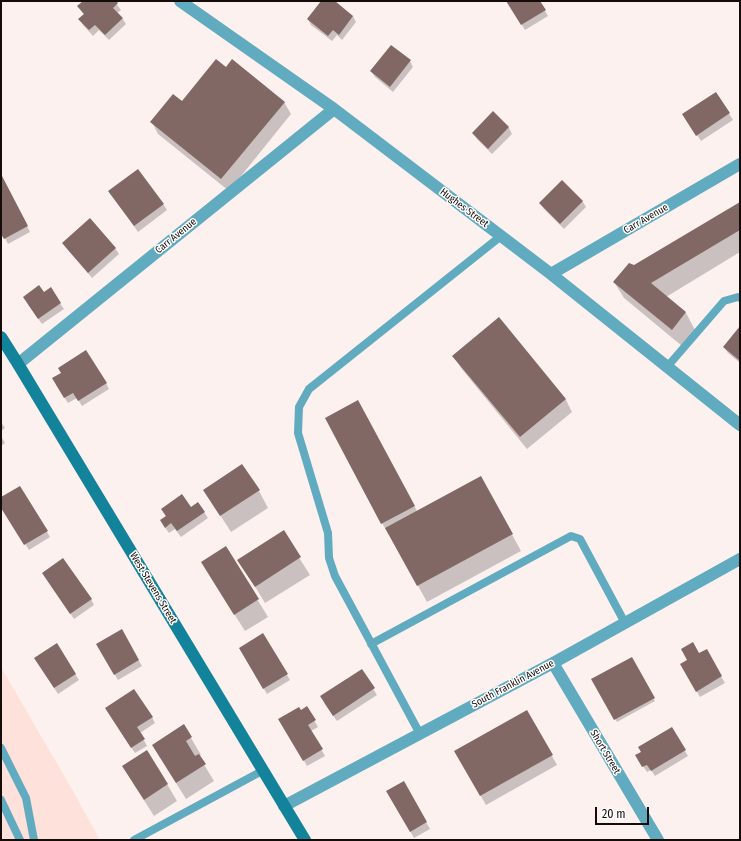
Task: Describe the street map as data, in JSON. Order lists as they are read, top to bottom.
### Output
{
  "streets": {
    "street": [
      "Hughes Street",
      "Carr Avenue",
      "West Stevens Street",
      "South Franklin Avenue",
      "Short Street"
    ]
  },
  "crossings": [
    ["Hughes Street", "Carr Avenue"],
    ["Carr Avenue", "West Stevens Street"],
    ["West Stevens Street", "South Franklin Avenue"],
    ["South Franklin Avenue", "Short Street"]
  ],
  "scale_bar": "20 m"
}
